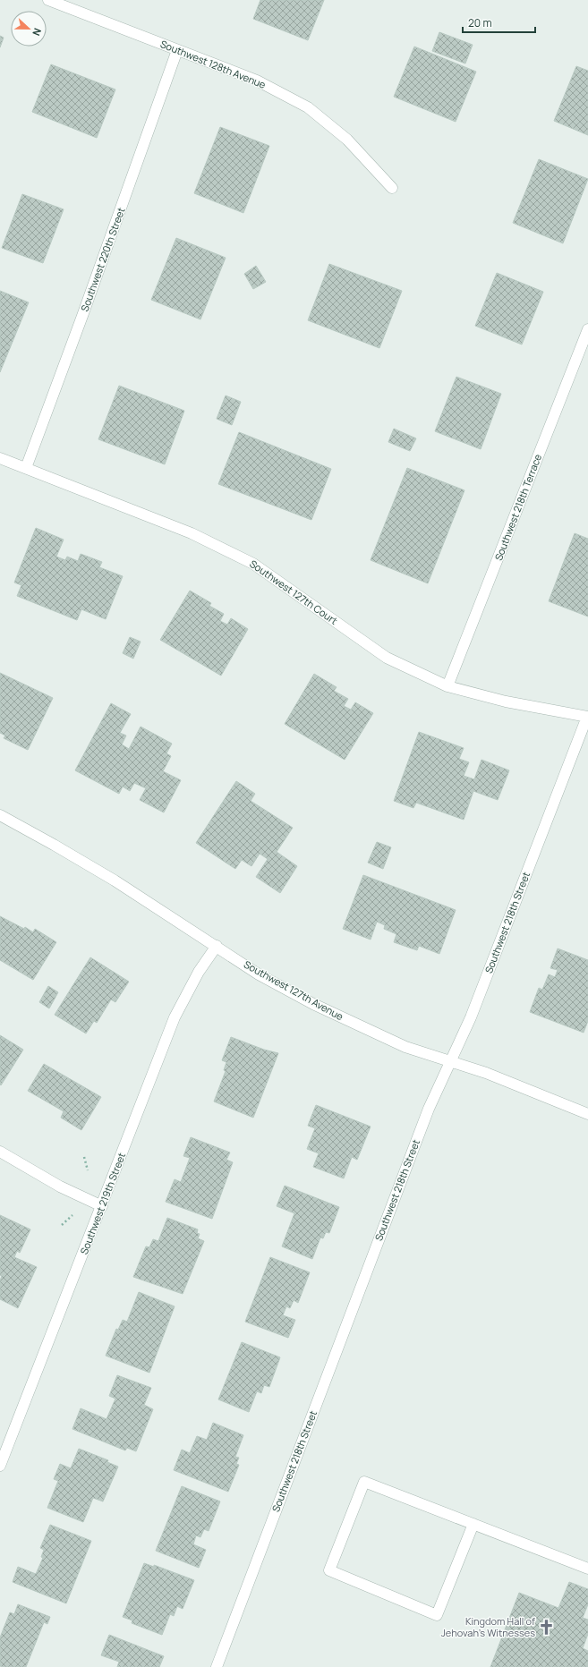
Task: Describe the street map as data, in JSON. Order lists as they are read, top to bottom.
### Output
{
  "streets": {
    "street": [
      "Southwest 128th Avenue",
      "Southwest 220th Street",
      "Southwest 218th Terrace",
      "Southwest 127th Court",
      "Southwest 218th Street",
      "Southwest 127th Avenue",
      "Southwest 219th Street"
    ]
  },
  "crossings": [
    ["Southwest 128th Avenue", "Southwest 220th Street"],
    ["Southwest 220th Street", "Southwest 127th Court"],
    ["Southwest 218th Terrace", "Southwest 127th Court"],
    ["Southwest 127th Court", "Southwest 218th Street"],
    ["Southwest 218th Street", "Southwest 127th Avenue"],
    ["Southwest 127th Avenue", "Southwest 219th Street"]
  ],
  "places": {
    "church": ["Kingdom Hall of Jehovah's Witnesses"]
  },
  "scale_bar": "20 m",
  "north": "right"
}
